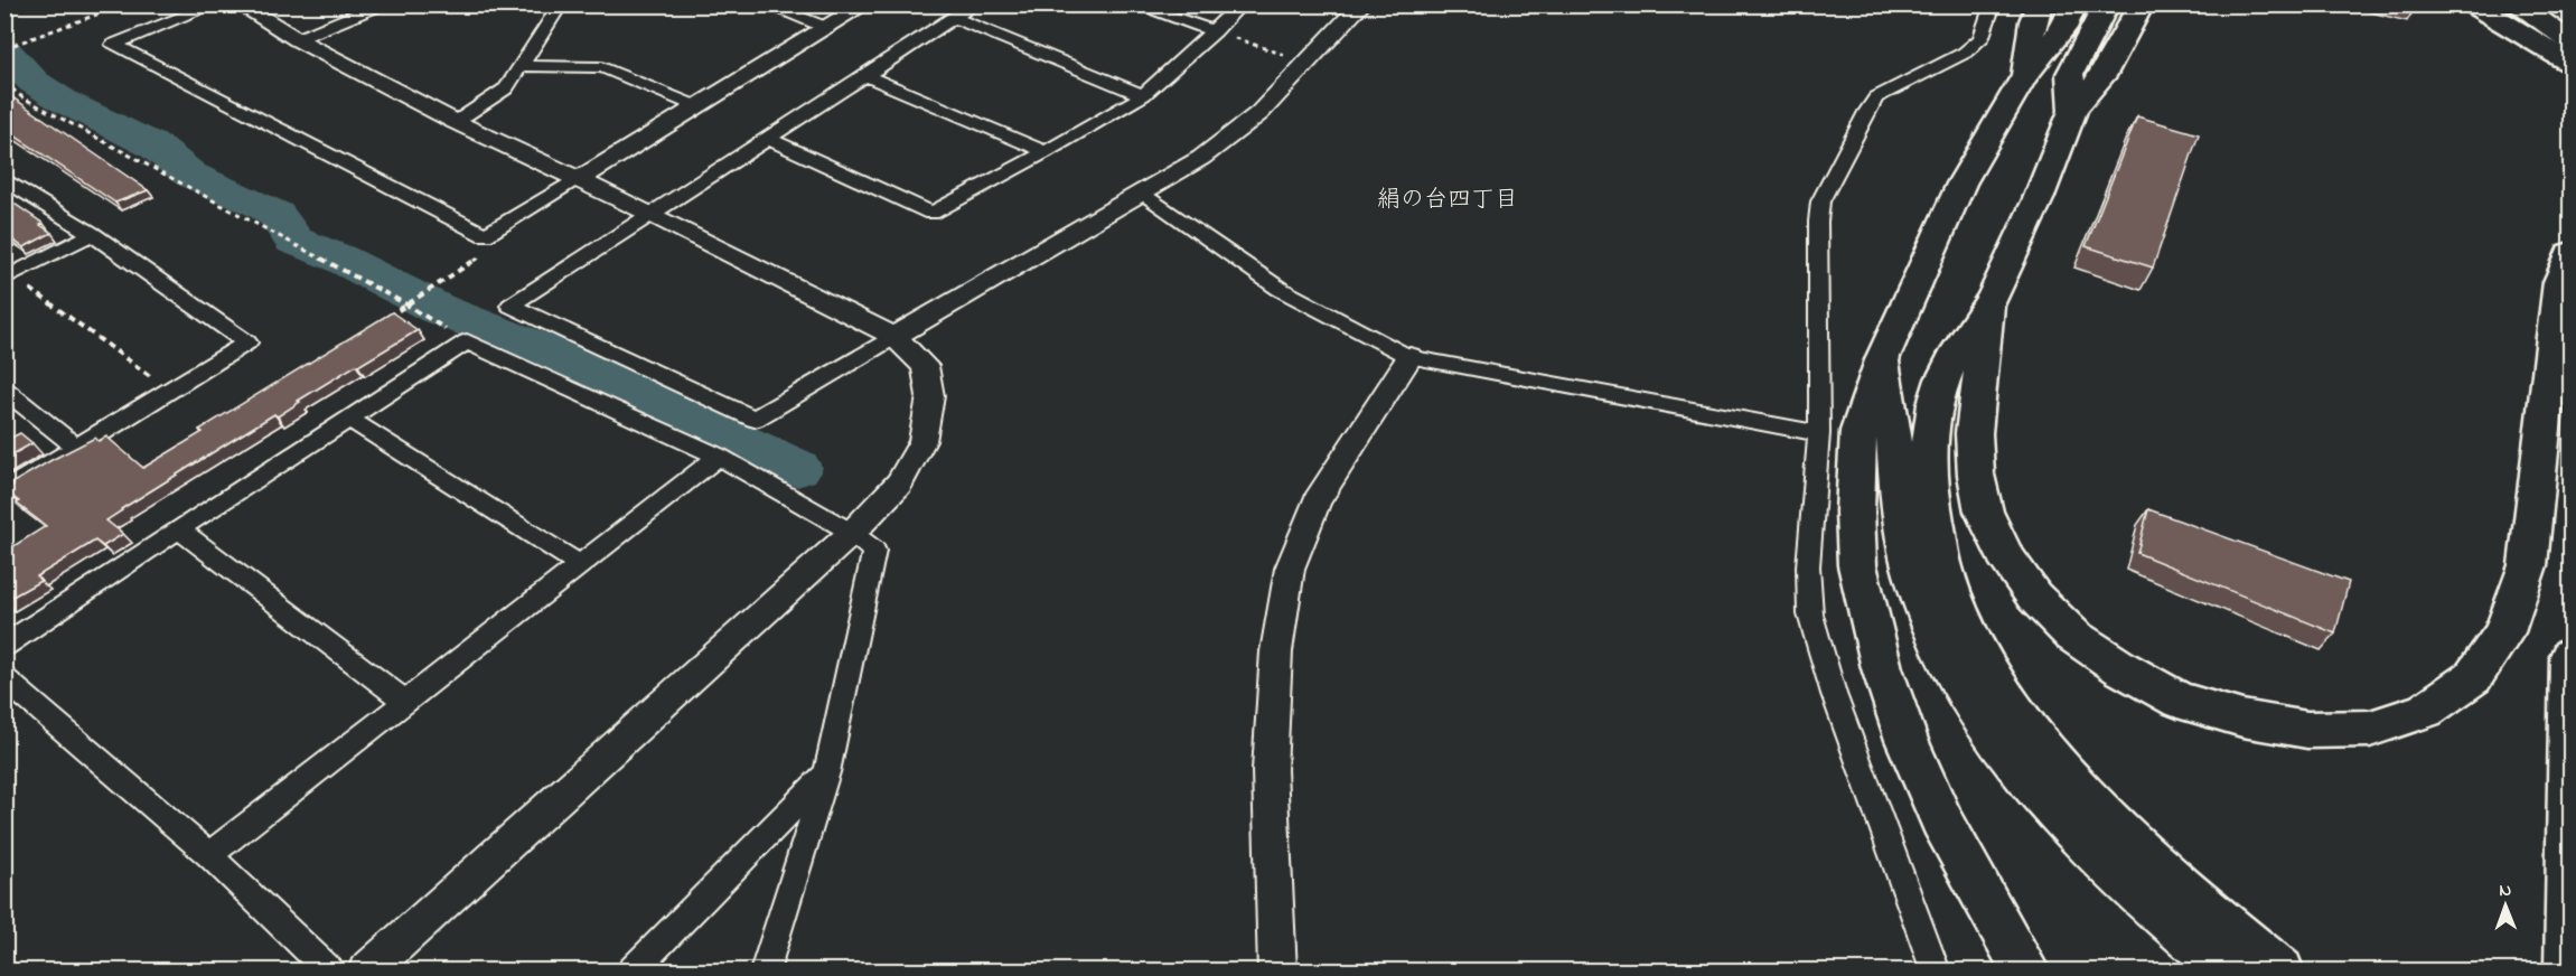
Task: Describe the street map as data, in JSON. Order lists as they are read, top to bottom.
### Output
{
  "districts": ["絹の台四丁目"],
  "north": "top"
}
